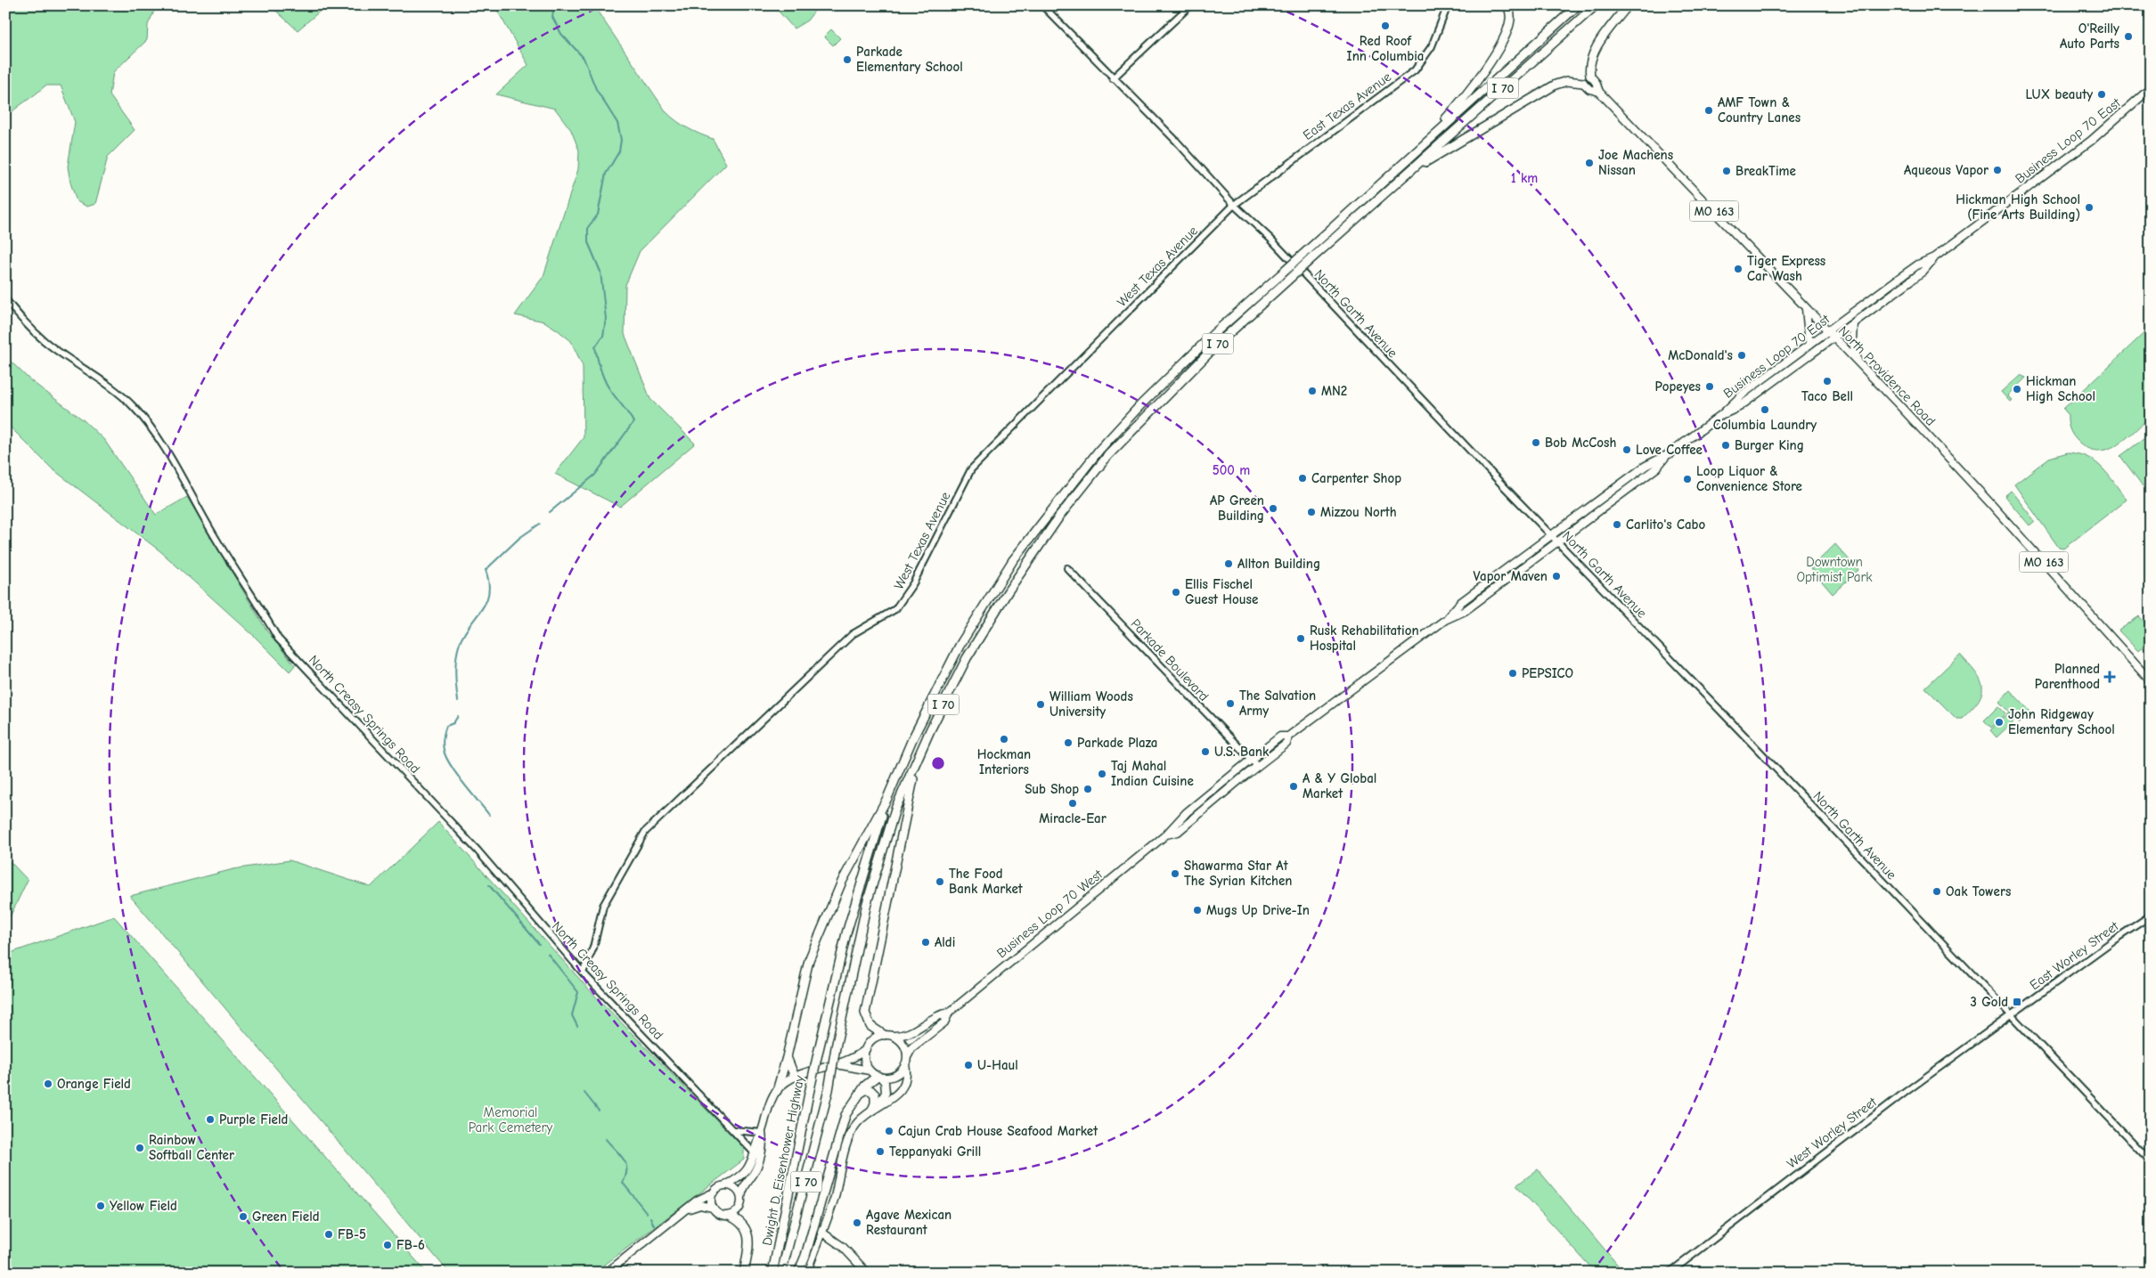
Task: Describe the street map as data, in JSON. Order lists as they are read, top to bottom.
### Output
{
  "streets": {
    "highway": ["I 70", "Dwight D. Eisenhower Highway"],
    "main road": [
      "Business Loop 70 East",
      "MO 163",
      "North Providence Road",
      "Business Loop 70 West"
    ],
    "street": [
      "East Texas Avenue",
      "West Texas Avenue",
      "North Garth Avenue",
      "Parkade Boulevard",
      "North Creasy Springs Road",
      "East Worley Street",
      "West Worley Street"
    ]
  },
  "crossings": [
    ["I 70", "Dwight D. Eisenhower Highway"],
    ["East Texas Avenue", "West Texas Avenue"],
    ["East Texas Avenue", "North Garth Avenue"],
    ["Business Loop 70 East", "North Garth Avenue"],
    ["Business Loop 70 East", "North Providence Road"],
    ["Business Loop 70 East", "Business Loop 70 West"],
    ["West Texas Avenue", "North Garth Avenue"],
    ["West Texas Avenue", "North Creasy Springs Road"],
    ["North Garth Avenue", "Business Loop 70 West"],
    ["North Garth Avenue", "East Worley Street"],
    ["North Garth Avenue", "West Worley Street"],
    ["Parkade Boulevard", "Business Loop 70 West"],
    ["East Worley Street", "West Worley Street"]
  ],
  "parks": ["Downtown Optimist Park", "Memorial Park Cemetery"],
  "places": {
    "other": [
      "Red Roof Inn Columbia",
      "O'Reilly Auto Parts",
      "Parkade Elementary School",
      "LUX beauty",
      "AMF Town & Country Lanes",
      "Joe Machens Nissan",
      "Aqueous Vapor",
      "BreakTime",
      "Hickman High School (Fine Arts Building)",
      "Tiger Express Car Wash",
      "McDonald's",
      "Taco Bell",
      "Popeyes",
      "Hickman High School",
      "MN2",
      "Columbia Laundry",
      "Bob McCosh",
      "Burger King",
      "Love Coffee",
      "Carpenter Shop",
      "Loop Liquor & Convenience Store",
      "AP Green Building",
      "Mizzou North",
      "Carlito's Cabo",
      "Allton Building",
      "Vapor Maven",
      "Ellis Fischel Guest House",
      "Rusk Rehabilitation Hospital",
      "PEPSICO",
      "The Salvation Army",
      "William Woods University",
      "John Ridgeway Elementary School",
      "Hockman Interiors",
      "Parkade Plaza",
      "U.S. Bank",
      "Taj Mahal Indian Cuisine",
      "A & Y Global Market",
      "Sub Shop",
      "Miracle-Ear",
      "Shawarma Star At The Syrian Kitchen",
      "The Food Bank Market",
      "Oak Towers",
      "Mugs Up Drive-In",
      "Aldi",
      "U-Haul",
      "Orange Field",
      "Purple Field",
      "Cajun Crab House Seafood Market",
      "Rainbow Softball Center",
      "Teppanyaki Grill",
      "Yellow Field",
      "Green Field",
      "Agave Mexican Restaurant",
      "FB-5",
      "FB-6"
    ],
    "health": ["Planned Parenthood"],
    "transit": ["3 Gold"]
  },
  "rings": ["1 km", "500 m"]
}
